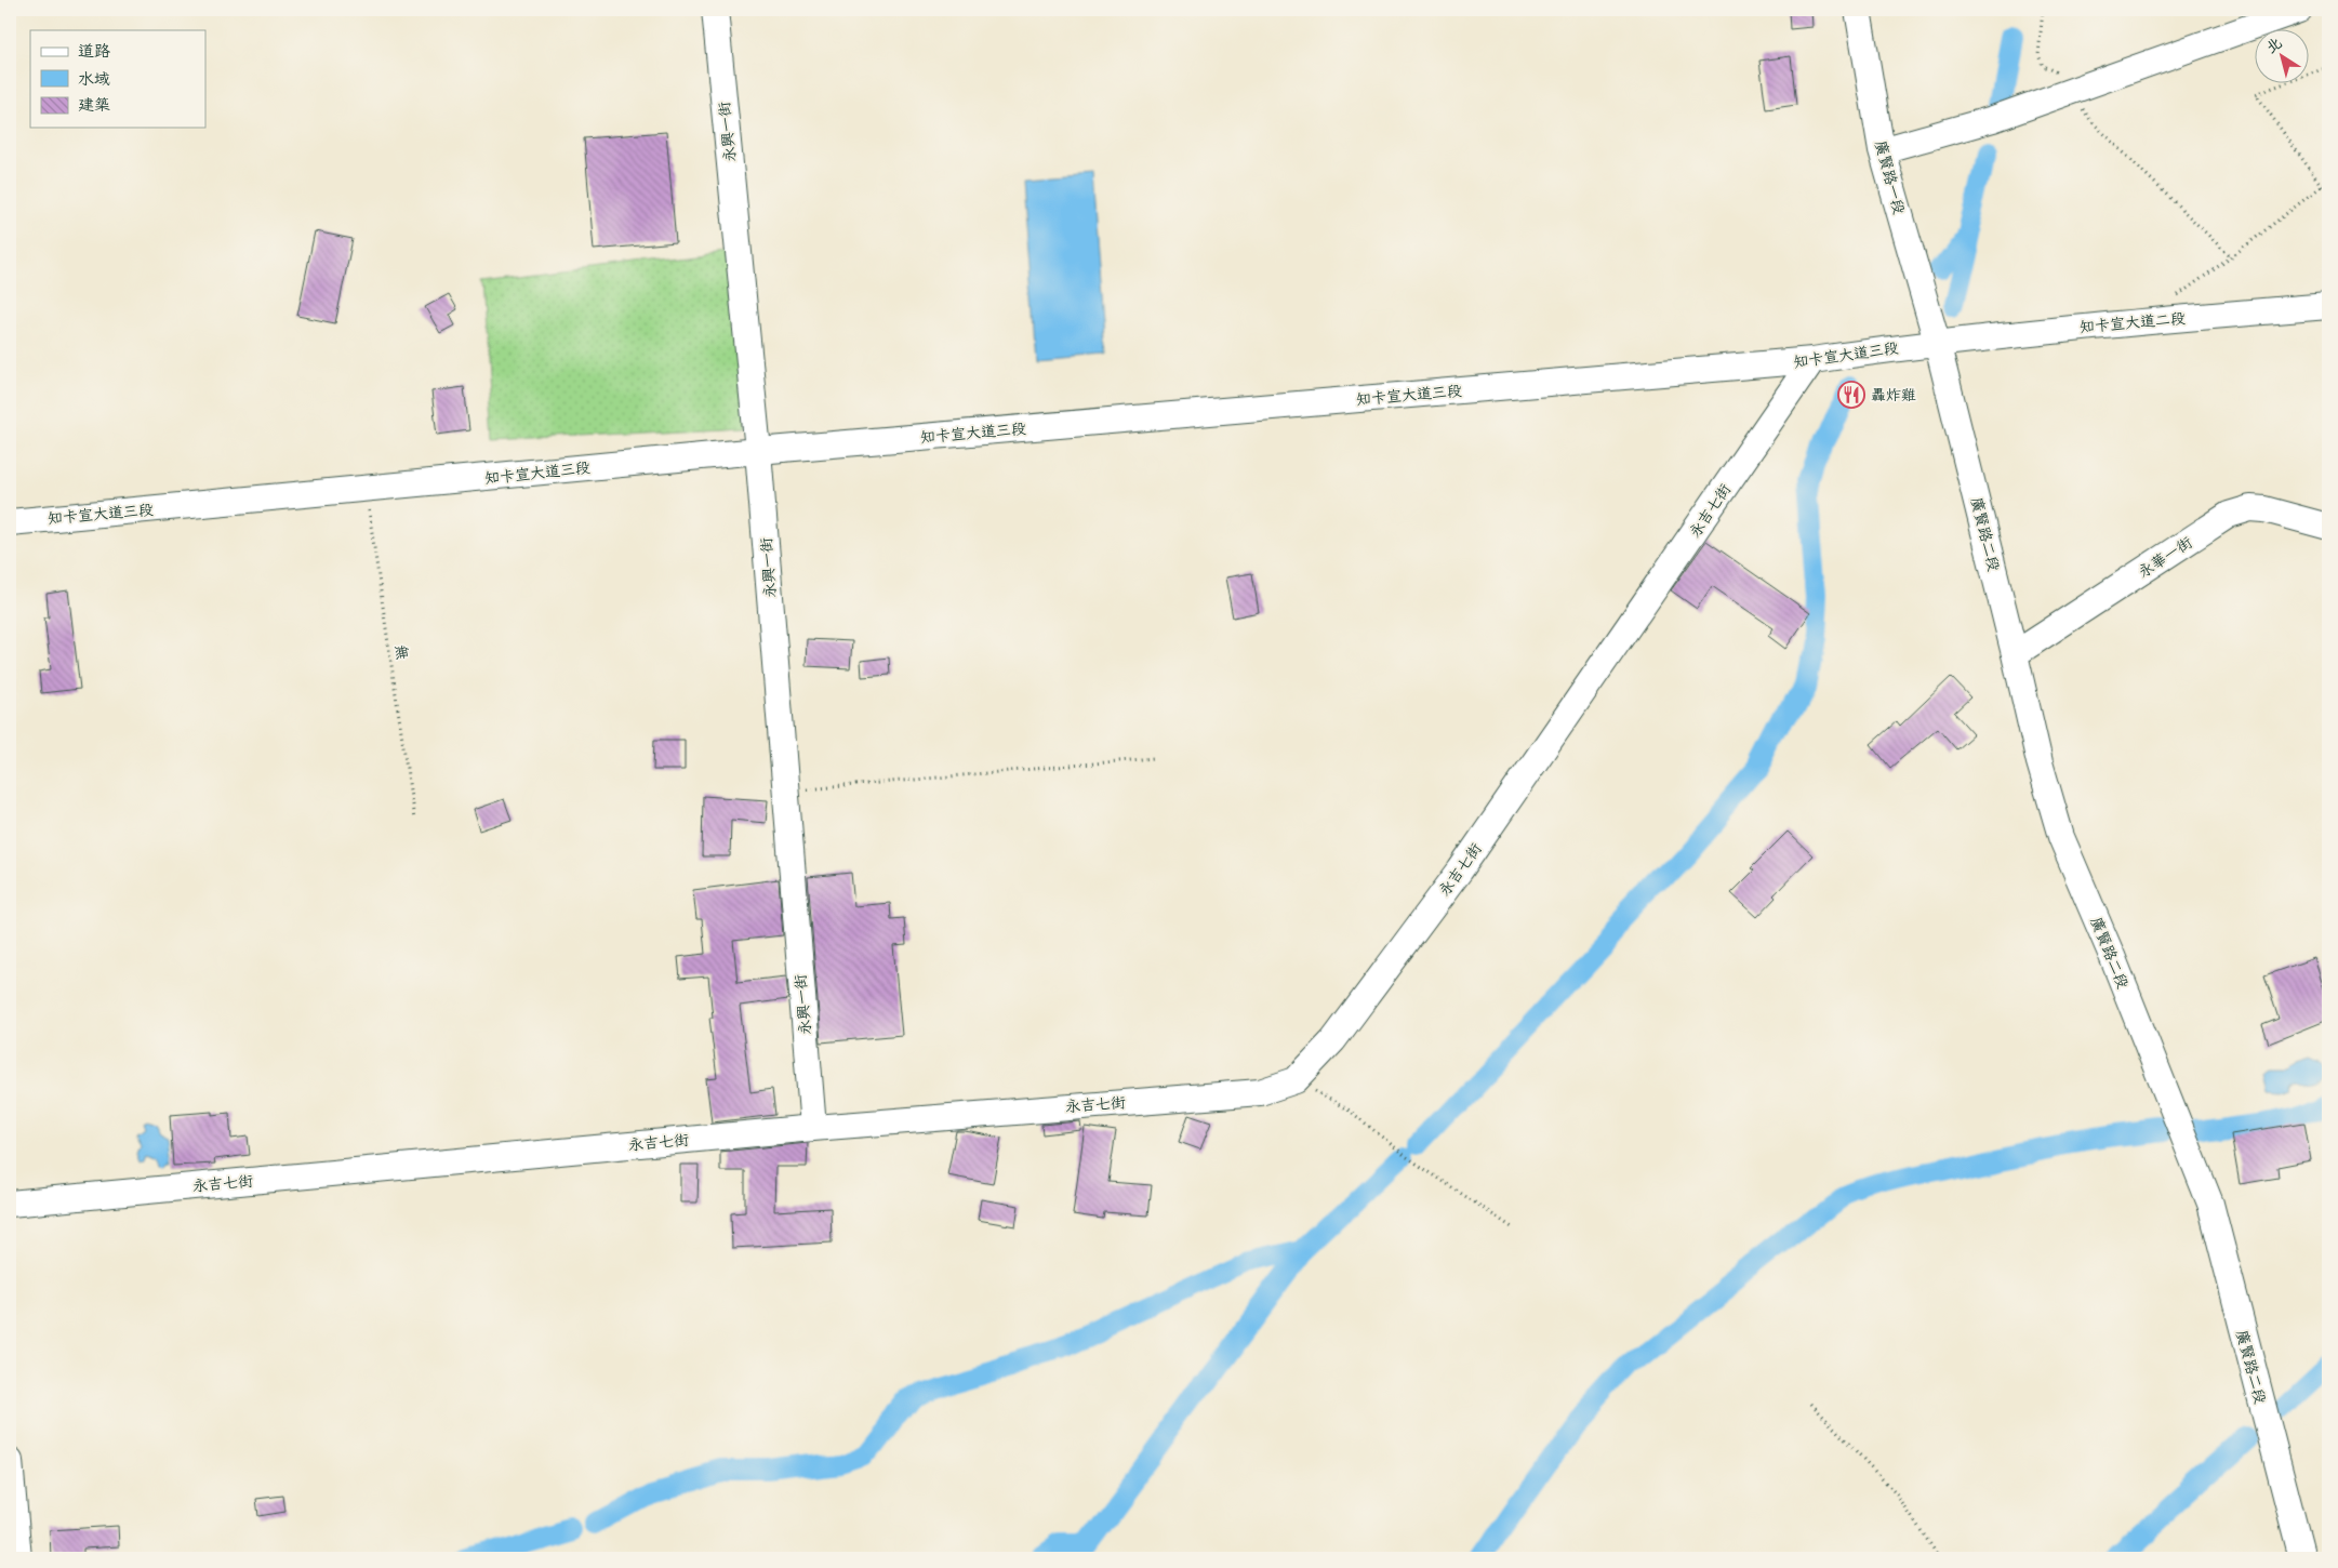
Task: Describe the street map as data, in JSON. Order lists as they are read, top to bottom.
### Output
{
  "streets": {
    "street": [
      "永興一街",
      "廣賢路一段",
      "知卡宣大道二段",
      "知卡宣大道三段",
      "永吉七街",
      "廣賢路二段",
      "永華一街"
    ],
    "path": ["無"]
  },
  "crossings": [
    ["永興一街", "知卡宣大道三段"],
    ["永興一街", "永吉七街"],
    ["廣賢路一段", "知卡宣大道二段"],
    ["廣賢路一段", "知卡宣大道三段"],
    ["廣賢路一段", "廣賢路二段"],
    ["知卡宣大道二段", "知卡宣大道三段"],
    ["知卡宣大道二段", "廣賢路二段"],
    ["知卡宣大道三段", "永吉七街"],
    ["知卡宣大道三段", "廣賢路二段"],
    ["知卡宣大道三段", "無"],
    ["廣賢路二段", "永華一街"]
  ],
  "places": {
    "restaurant": ["轟炸雞"]
  },
  "legend": ["道路", "水域", "建築"],
  "north": "top left"
}
